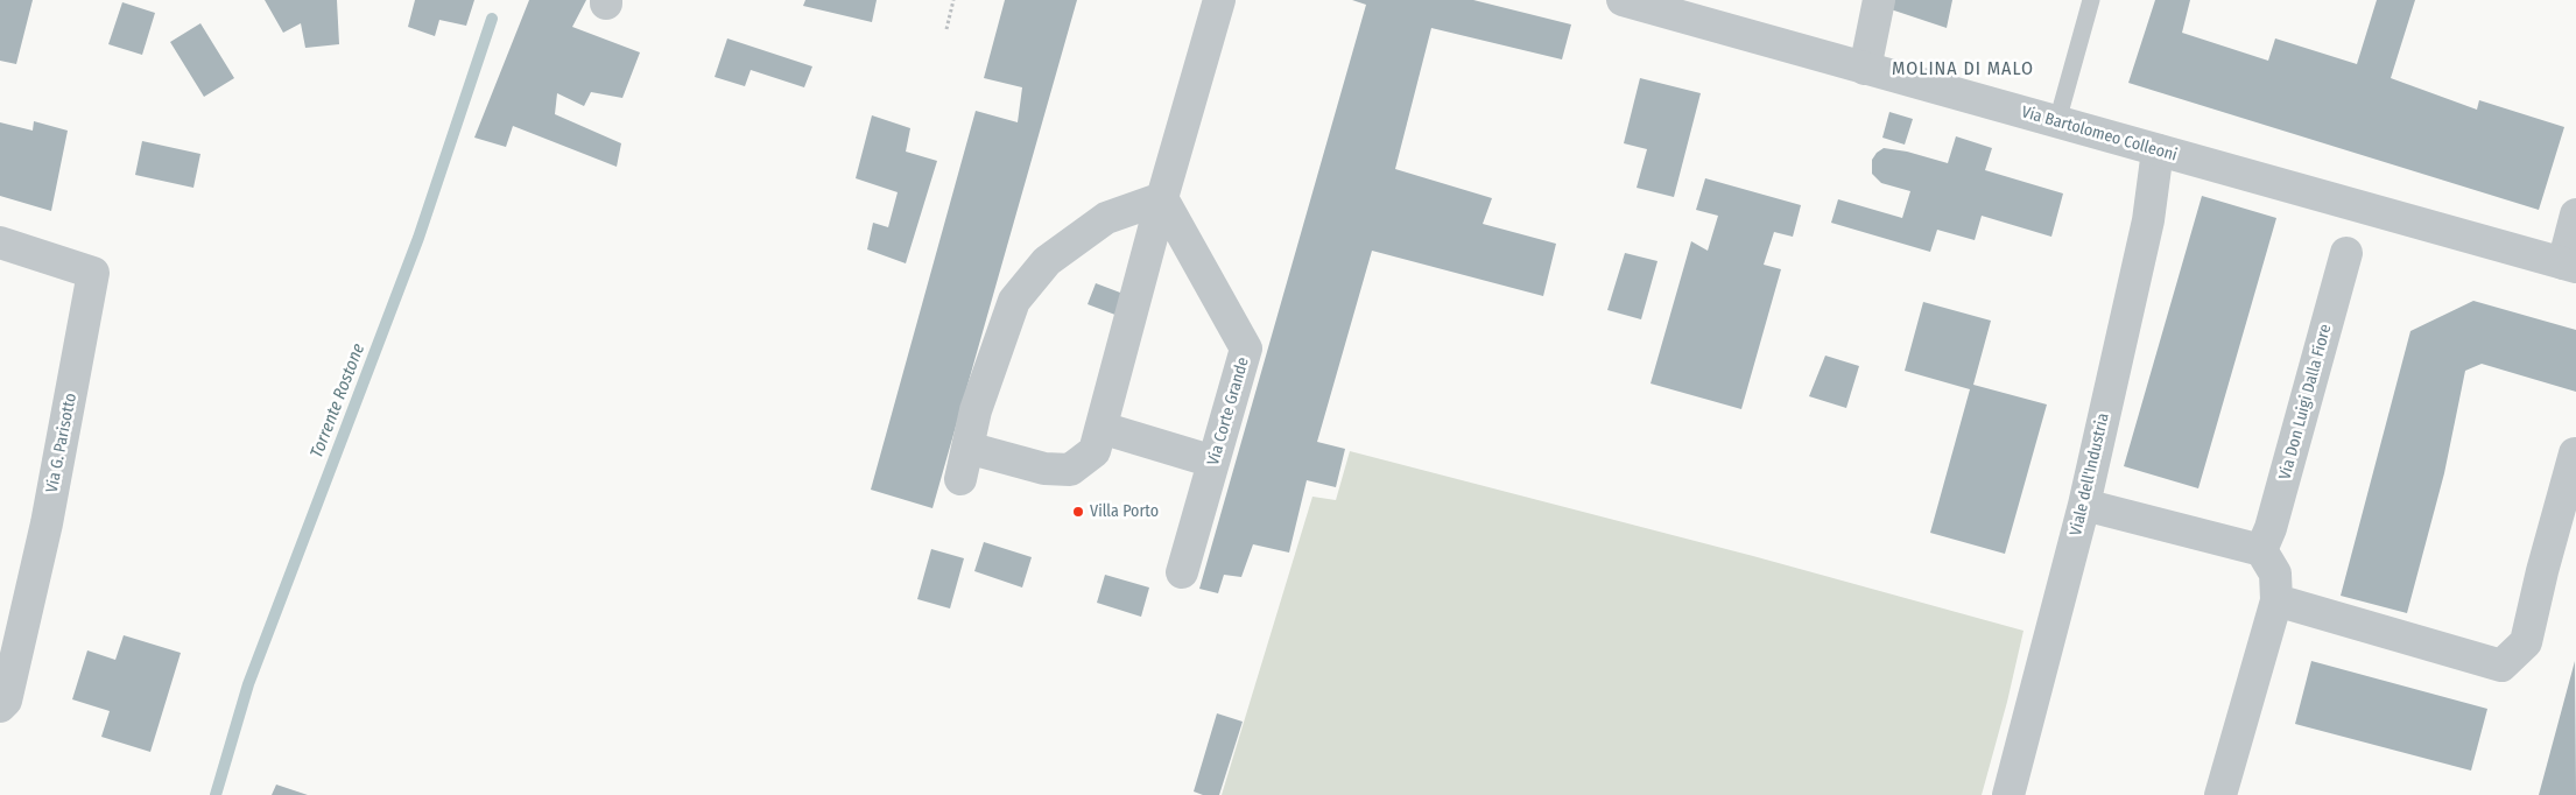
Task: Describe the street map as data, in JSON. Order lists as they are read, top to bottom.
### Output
{
  "streets": {
    "street": [
      "Via Bartolomeo Colleoni",
      "Via Don Luigi Dalla Fiore",
      "Via Corte Grande",
      "Via G. Parisotto",
      "Viale dell'Industria"
    ]
  },
  "crossings": [
    ["Via Bartolomeo Colleoni", "Viale dell'Industria"]
  ],
  "districts": ["MOLINA DI MALO"],
  "water": ["Torrente Rostone"],
  "places": ["Villa Porto"]
}
